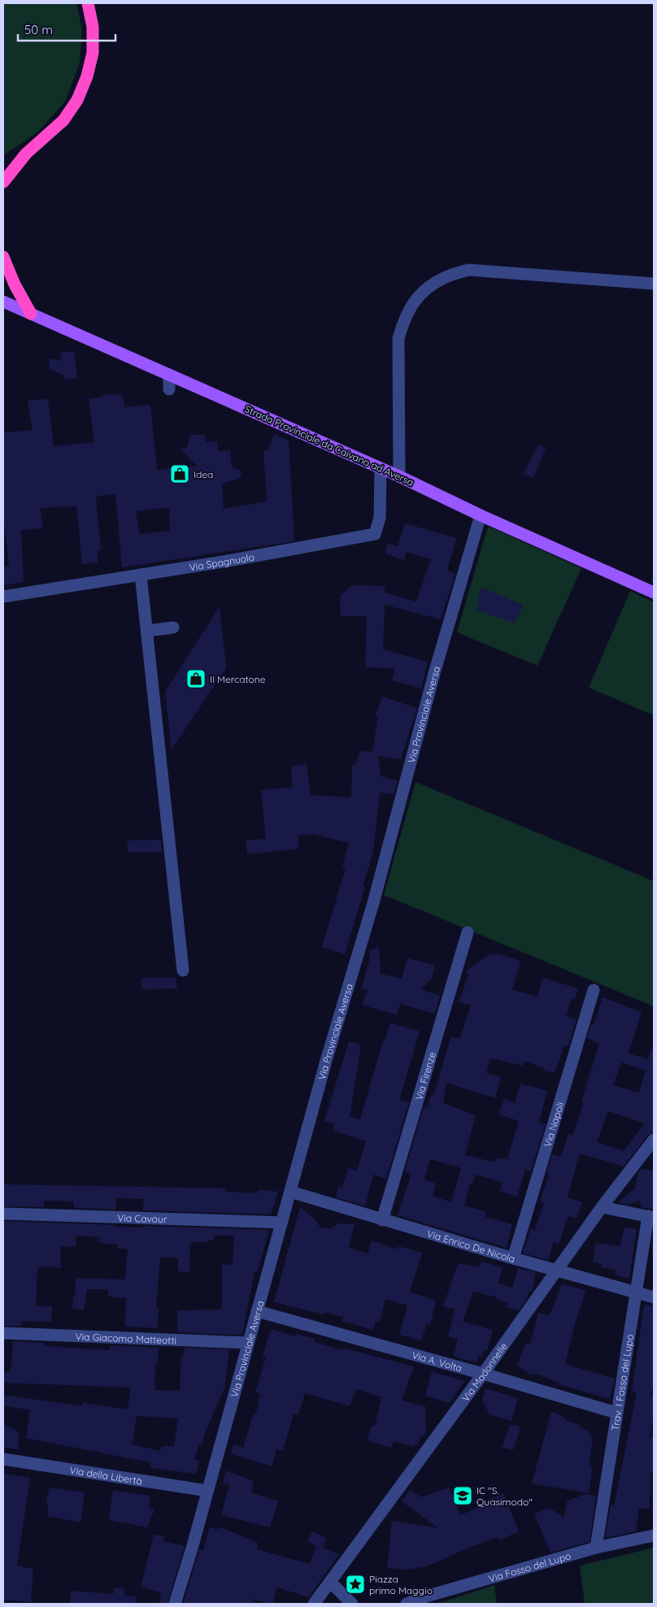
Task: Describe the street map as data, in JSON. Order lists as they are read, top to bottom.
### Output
{
  "streets": {
    "main road": ["Strada Provinciale da Caivano ad Aversa"],
    "street": [
      "Via Spagnuolo",
      "Via Provinciale Aversa",
      "Via Firenze",
      "Via Napoli",
      "Via Cavour",
      "Via Enrico De Nicola",
      "Via Giacomo Matteotti",
      "Via A. Volta",
      "Via Madonnelle",
      "Trav. I Fosso del Lupo",
      "Via della Libertà",
      "Via Fosso del Lupo"
    ]
  },
  "crossings": [
    ["Strada Provinciale da Caivano ad Aversa", "Via Spagnuolo"],
    ["Strada Provinciale da Caivano ad Aversa", "Via Provinciale Aversa"],
    ["Via Provinciale Aversa", "Via Cavour"],
    ["Via Provinciale Aversa", "Via Enrico De Nicola"],
    ["Via Provinciale Aversa", "Via Giacomo Matteotti"],
    ["Via Provinciale Aversa", "Via A. Volta"],
    ["Via Provinciale Aversa", "Via della Libertà"],
    ["Via Firenze", "Via Enrico De Nicola"],
    ["Via Napoli", "Via Enrico De Nicola"],
    ["Via Enrico De Nicola", "Via Madonnelle"],
    ["Via Enrico De Nicola", "Trav. I Fosso del Lupo"],
    ["Via A. Volta", "Via Madonnelle"],
    ["Via A. Volta", "Trav. I Fosso del Lupo"],
    ["Trav. I Fosso del Lupo", "Via Fosso del Lupo"]
  ],
  "places": {
    "shop": ["Idea", "Il Mercatone"],
    "school or university": ["IC \"S. Quasimodo\""],
    "place": ["Piazza primo Maggio"]
  },
  "scale_bar": "50 m"
}
